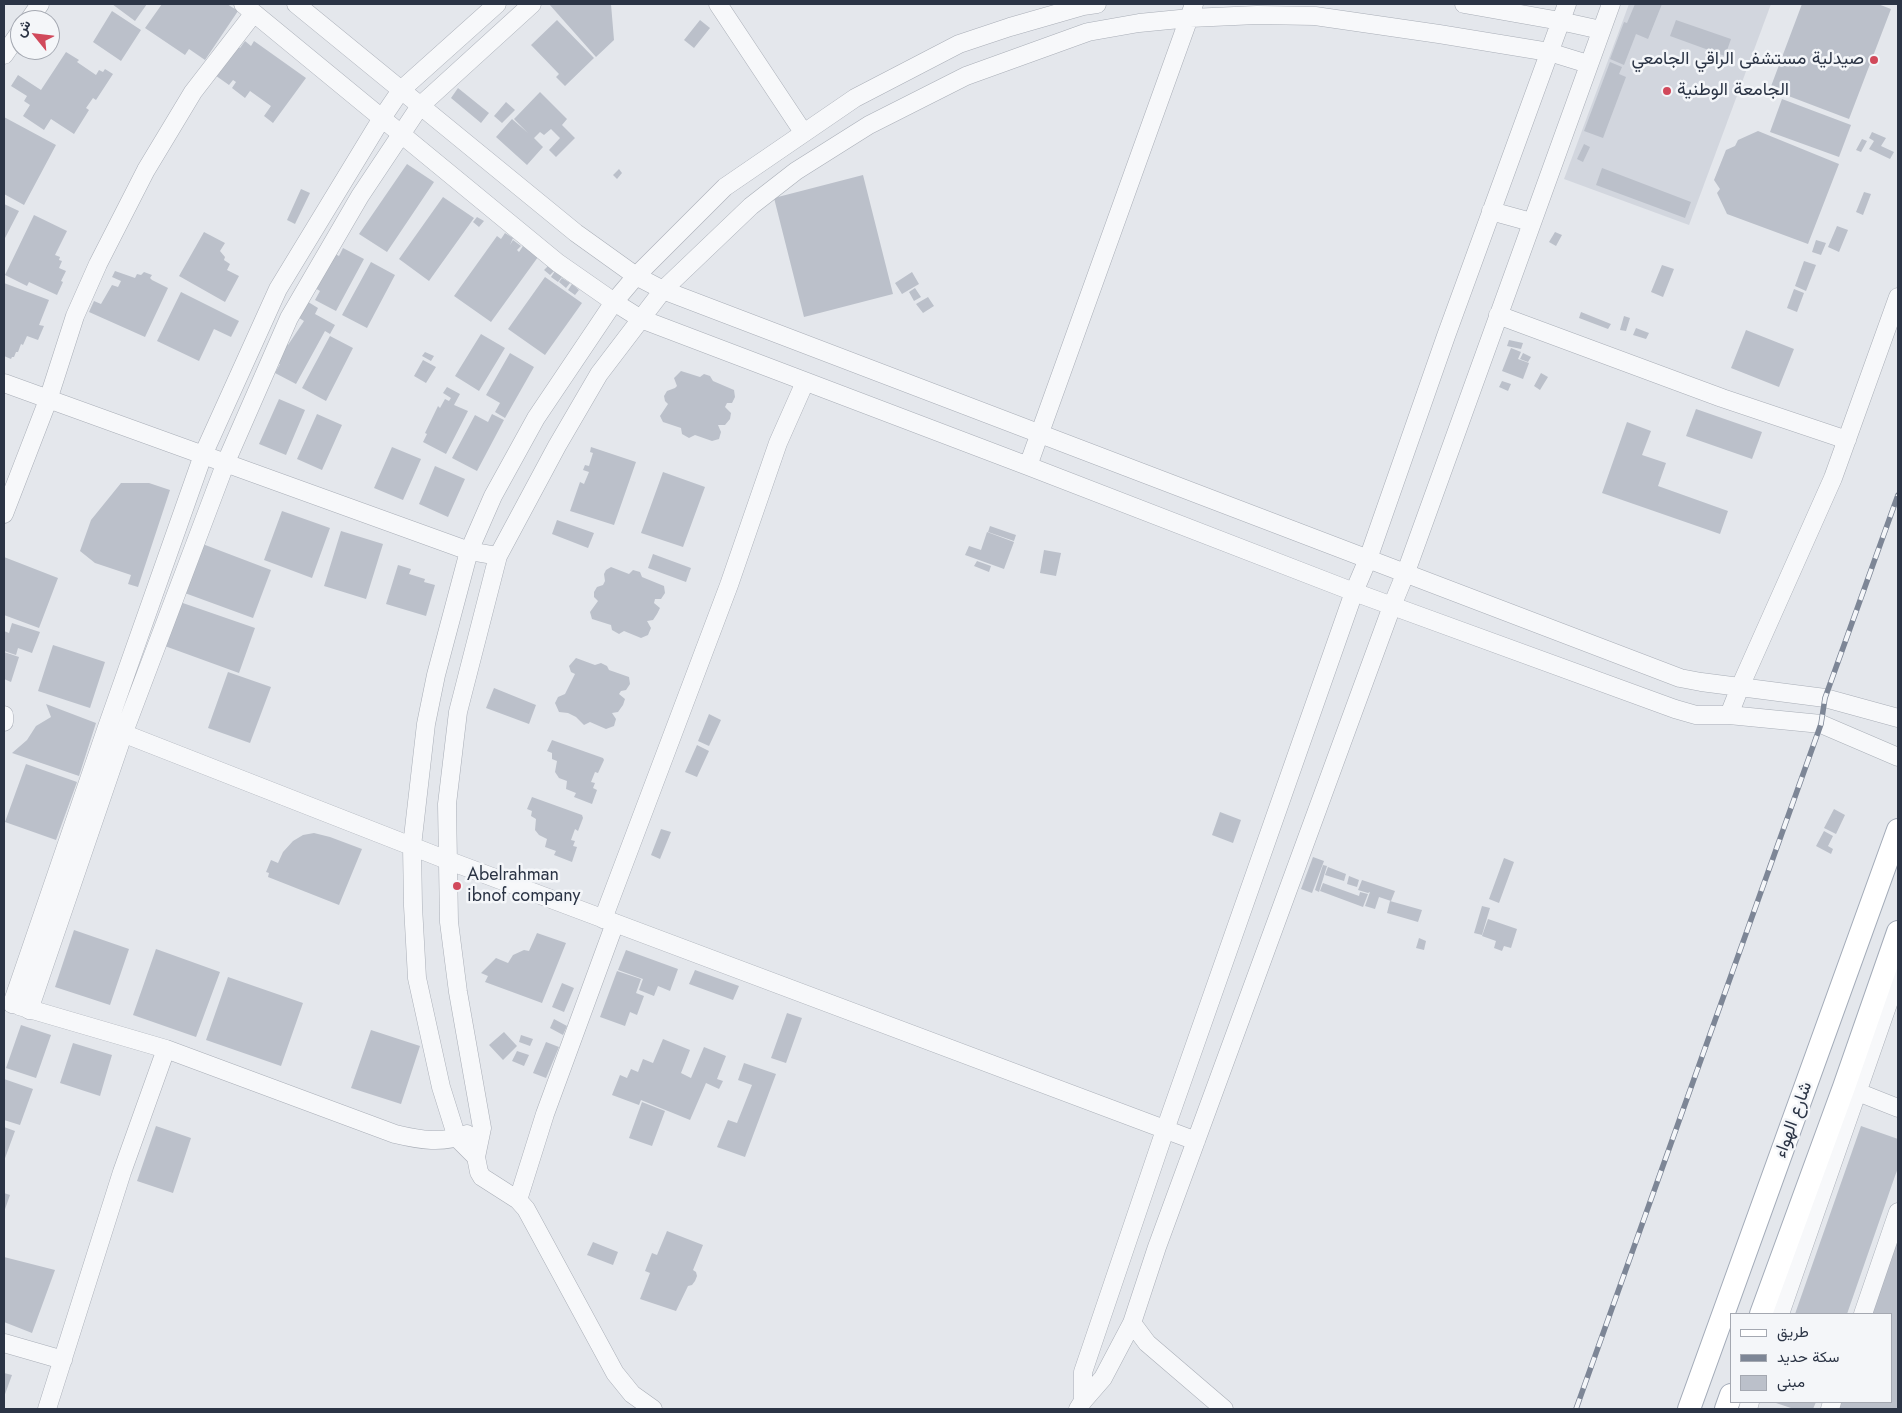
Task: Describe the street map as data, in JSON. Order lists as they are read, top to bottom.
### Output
{
  "streets": {
    "main road": ["شارع الهواء"]
  },
  "places": ["صيدلية مستشفى الراقي الجامعي", "الجامعة الوطنية", "Abelrahman ibnof company"],
  "legend": ["طريق", "سكة حديد", "مبنى"],
  "north": "top left"
}
